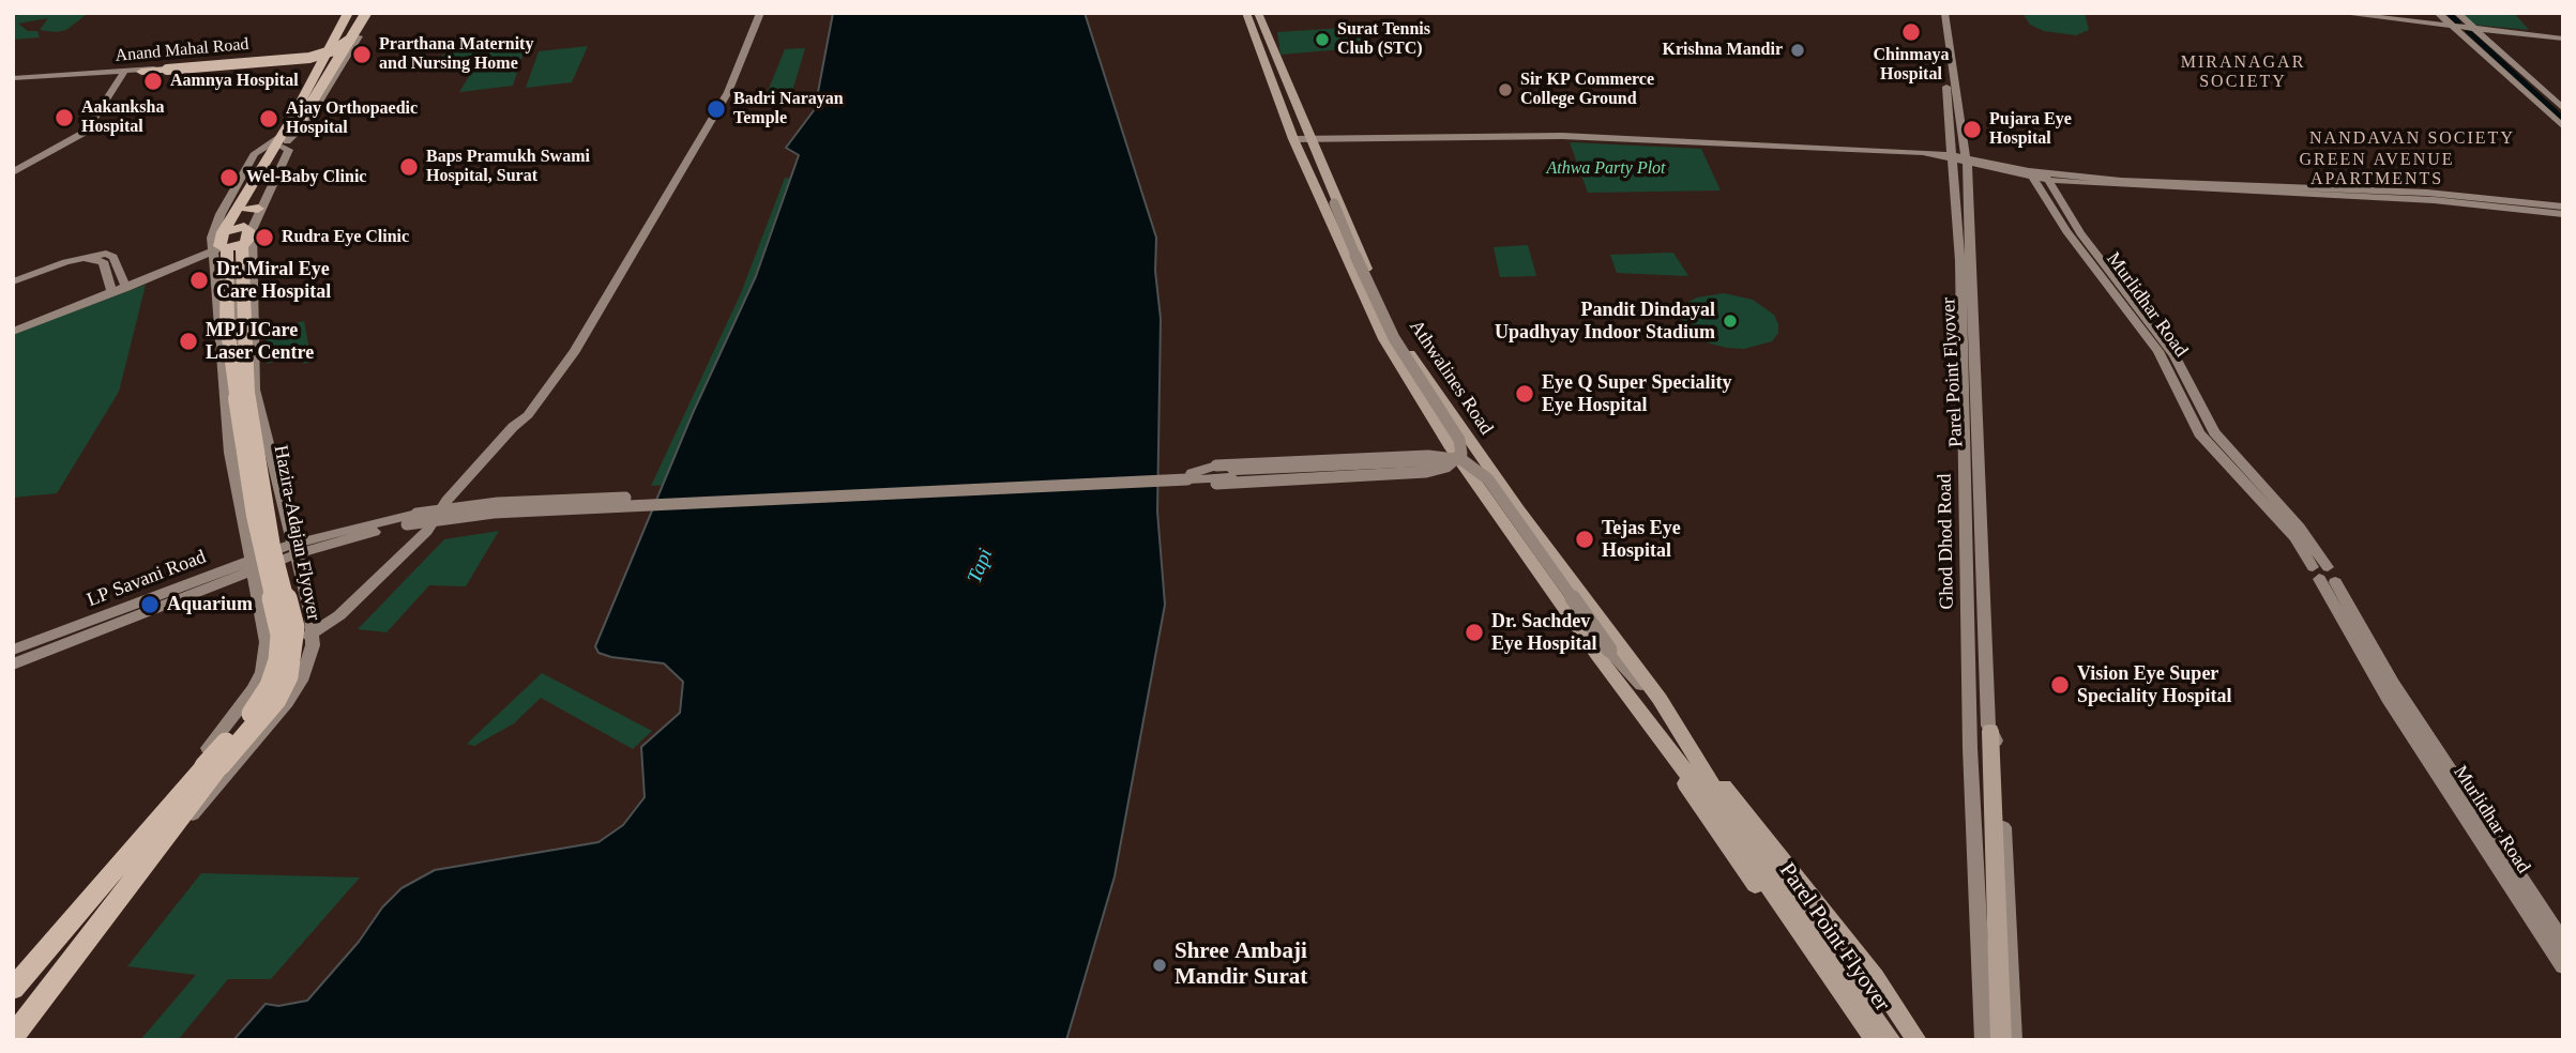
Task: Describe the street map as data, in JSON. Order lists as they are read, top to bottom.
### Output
{
  "streets": {
    "highway": ["Hazira-Adajan Flyover"],
    "main road": ["Parel Point Flyover", "Athwalines Road"],
    "street": [
      "Anand Mahal Road",
      "Murlidhar Road",
      "Ghod Dhod Road",
      "LP Savani Road"
    ]
  },
  "crossings": [
    ["Parel Point Flyover", "Athwalines Road"],
    ["Parel Point Flyover", "Ghod Dhod Road"]
  ],
  "districts": ["MIRANAGAR SOCIETY", "NANDAVAN SOCIETY", "GREEN AVENUE APARTMENTS"],
  "water": ["Tapi"],
  "parks": ["Athwa Party Plot"],
  "places": [
    "Chinmaya Hospital",
    "Surat Tennis Club (STC)",
    "Krishna Mandir",
    "Prarthana Maternity and Nursing Home",
    "Aamnya Hospital",
    "Sir KP Commerce College Ground",
    "Badri Narayan Temple",
    "Aakanksha Hospital",
    "Ajay Orthopaedic Hospital",
    "Pujara Eye Hospital",
    "Baps Pramukh Swami Hospital, Surat",
    "Wel-Baby Clinic",
    "Rudra Eye Clinic",
    "Dr. Miral Eye Care Hospital",
    "Pandit Dindayal Upadhyay Indoor Stadium",
    "MPJ ICare Laser Centre",
    "Eye Q Super Speciality Eye Hospital",
    "Tejas Eye Hospital",
    "Aquarium",
    "Dr. Sachdev Eye Hospital",
    "Vision Eye Super Speciality Hospital",
    "Shree Ambaji Mandir Surat"
  ]
}
